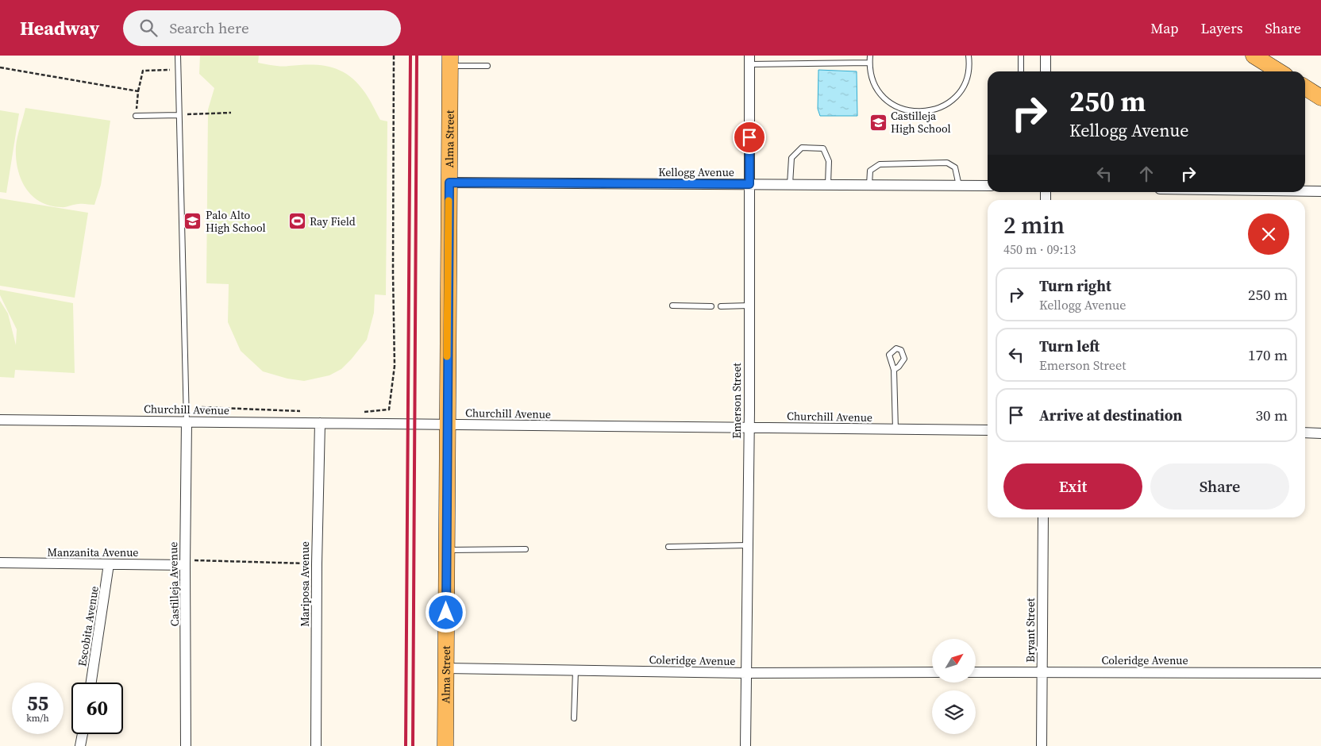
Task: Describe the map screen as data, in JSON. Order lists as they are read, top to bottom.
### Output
{
  "streets": {
    "main road": ["Alma Street"],
    "street": [
      "Kellogg Avenue",
      "Emerson Street",
      "Churchill Avenue",
      "Manzanita Avenue",
      "Castilleja Avenue",
      "Mariposa Avenue",
      "Escobita Avenue",
      "Bryant Street",
      "Coleridge Avenue"
    ]
  },
  "crossings": [
    ["Alma Street", "Kellogg Avenue"],
    ["Alma Street", "Churchill Avenue"],
    ["Alma Street", "Coleridge Avenue"],
    ["Kellogg Avenue", "Emerson Street"],
    ["Emerson Street", "Churchill Avenue"],
    ["Emerson Street", "Coleridge Avenue"],
    ["Churchill Avenue", "Castilleja Avenue"],
    ["Churchill Avenue", "Mariposa Avenue"],
    ["Manzanita Avenue", "Castilleja Avenue"],
    ["Manzanita Avenue", "Escobita Avenue"],
    ["Bryant Street", "Coleridge Avenue"]
  ],
  "places": {
    "school or university": ["Castilleja High School", "Palo Alto High School"],
    "sports": ["Ray Field"]
  },
  "north": "top right",
  "page": {
    "header": "Headway",
    "search": "Search here",
    "nav": ["Map", "Layers", "Share"],
    "turn": ["250 m", "Kellogg Avenue"],
    "heading": ["2 min", "450 m · 09:13"],
    "list": [
      {
        "name": "Turn right",
        "note": "Kellogg Avenue",
        "value": "250 m"
      },
      {
        "name": "Turn left",
        "note": "Emerson Street",
        "value": "170 m"
      },
      {
        "name": "Arrive at destination",
        "value": "30 m"
      }
    ],
    "buttons": ["Exit", "Share"],
    "speed": "55 km/h",
    "limit": "60"
  }
}
